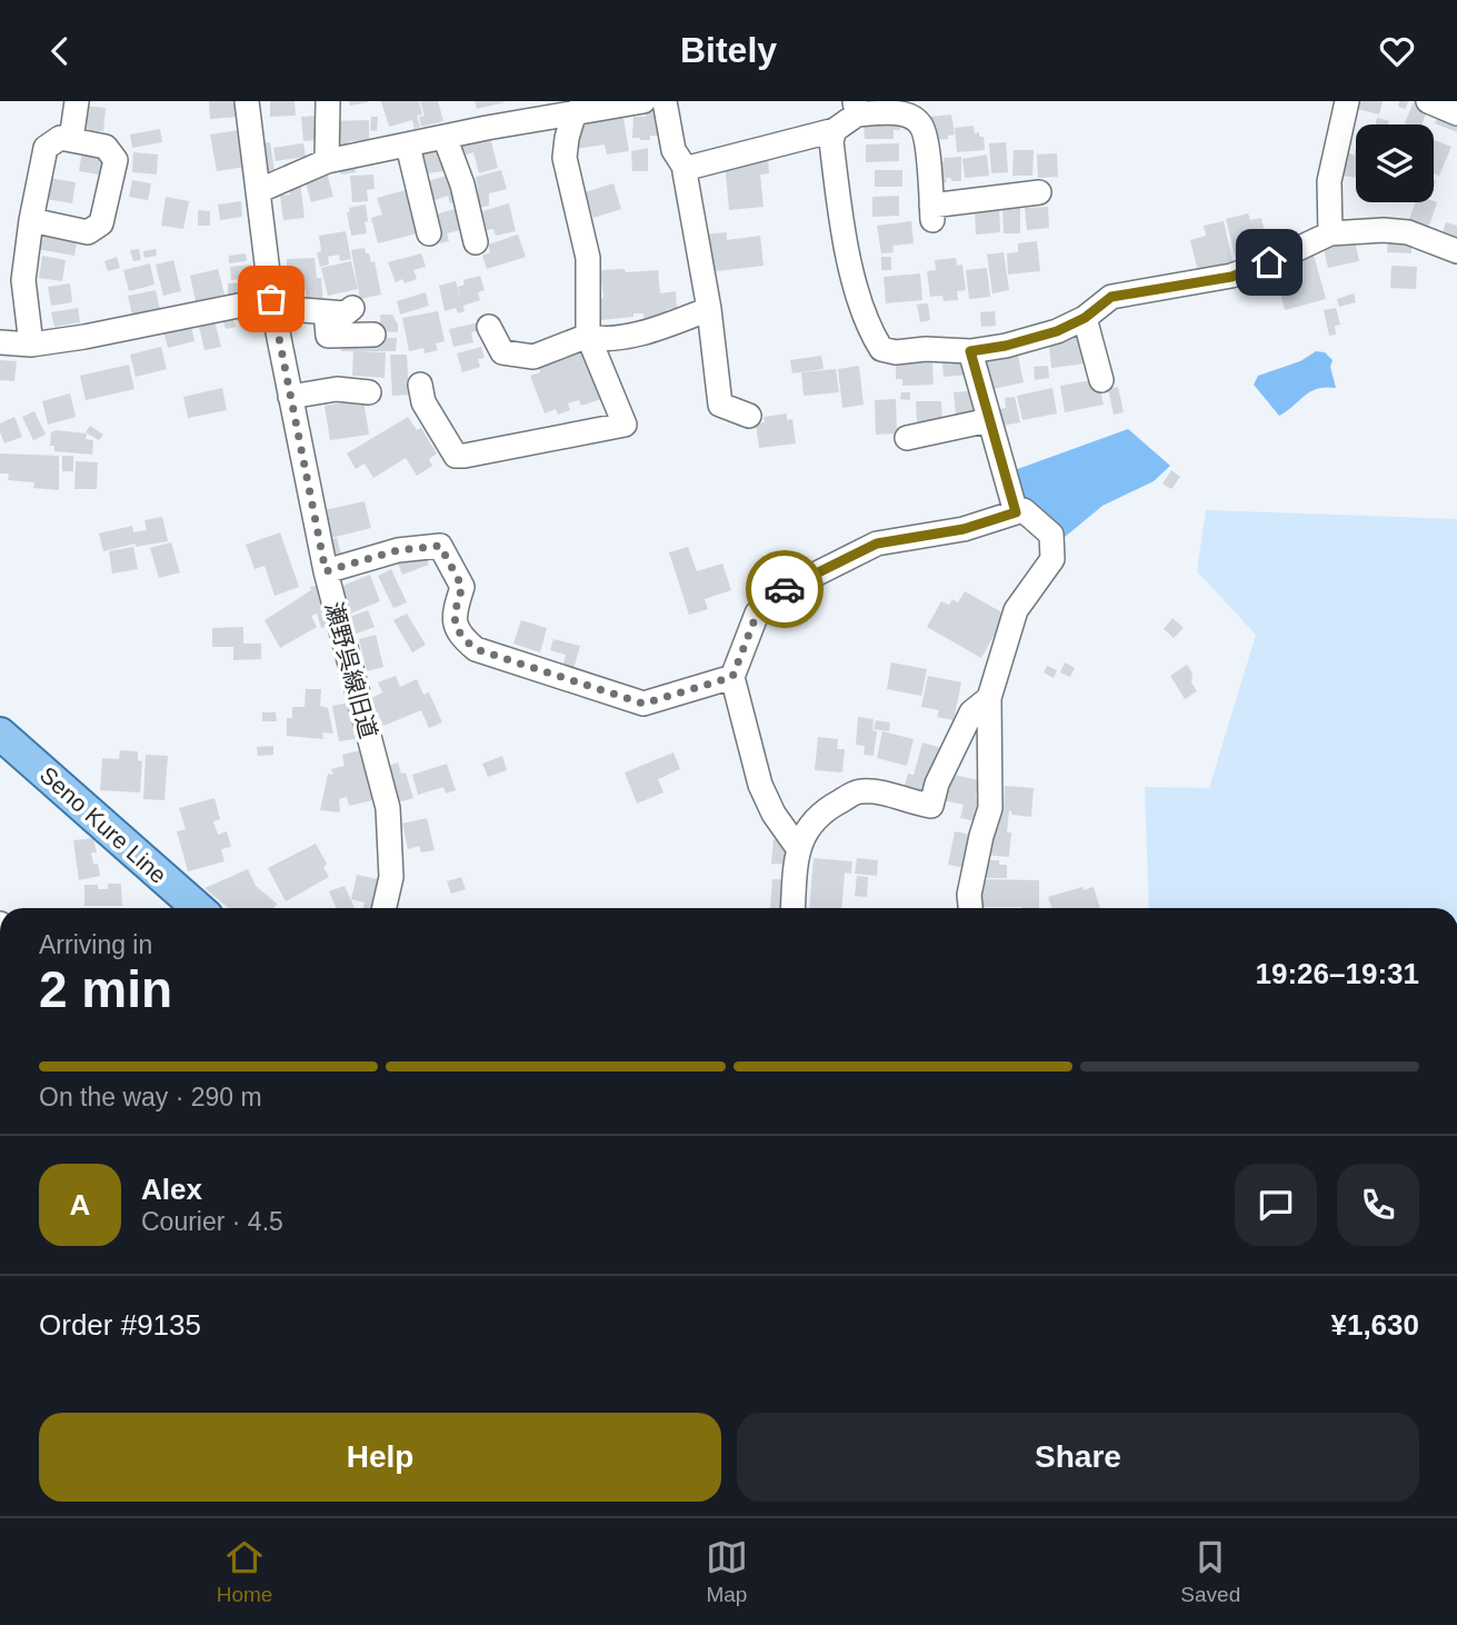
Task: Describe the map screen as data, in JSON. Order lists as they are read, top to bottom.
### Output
{
  "streets": {
    "main road": ["Seno Kure Line"],
    "street": ["瀬野呉線旧道"]
  },
  "page": {
    "header": "Bitely",
    "heading": ["2 min", "Arriving in", "19:26–19:31"],
    "panel": [
      "Alex",
      "Courier · 4.5",
      "Order #9135",
      "¥1,630"
    ],
    "bar": "On the way · 290 m",
    "round": "A",
    "buttons": ["Help", "Share"],
    "tabs": ["Home", "Map", "Saved"]
  }
}
